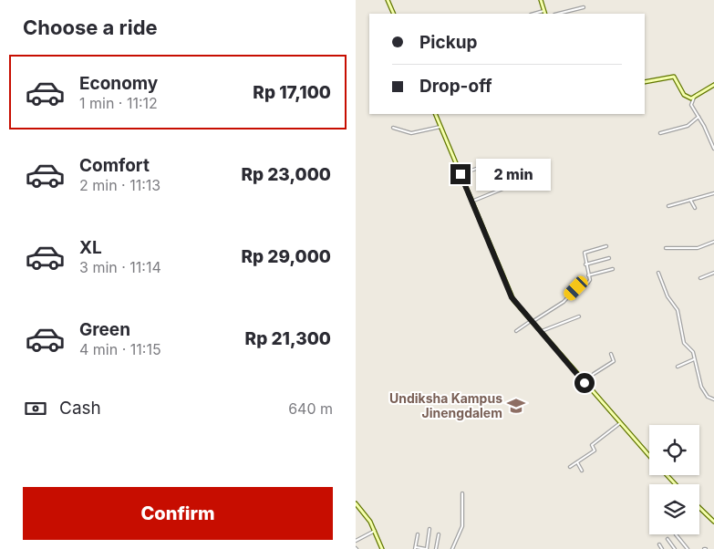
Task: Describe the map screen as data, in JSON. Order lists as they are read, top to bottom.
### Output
{
  "places": {
    "school or university": ["Undiksha Kampus Jinengdalem"]
  },
  "page": {
    "heading": "Choose a ride",
    "banner": ["Pickup", "Drop-off"],
    "list": [
      {
        "name": "Economy",
        "note": "1 min · 11:12",
        "value": "Rp 17,100"
      },
      {
        "name": "Comfort",
        "note": "2 min · 11:13",
        "value": "Rp 23,000"
      },
      {
        "name": "XL",
        "note": "3 min · 11:14",
        "value": "Rp 29,000"
      },
      {
        "name": "Green",
        "note": "4 min · 11:15",
        "value": "Rp 21,300"
      }
    ],
    "bubble": "2 min",
    "pay": ["Cash", "640 m"],
    "buttons": "Confirm"
  }
}
